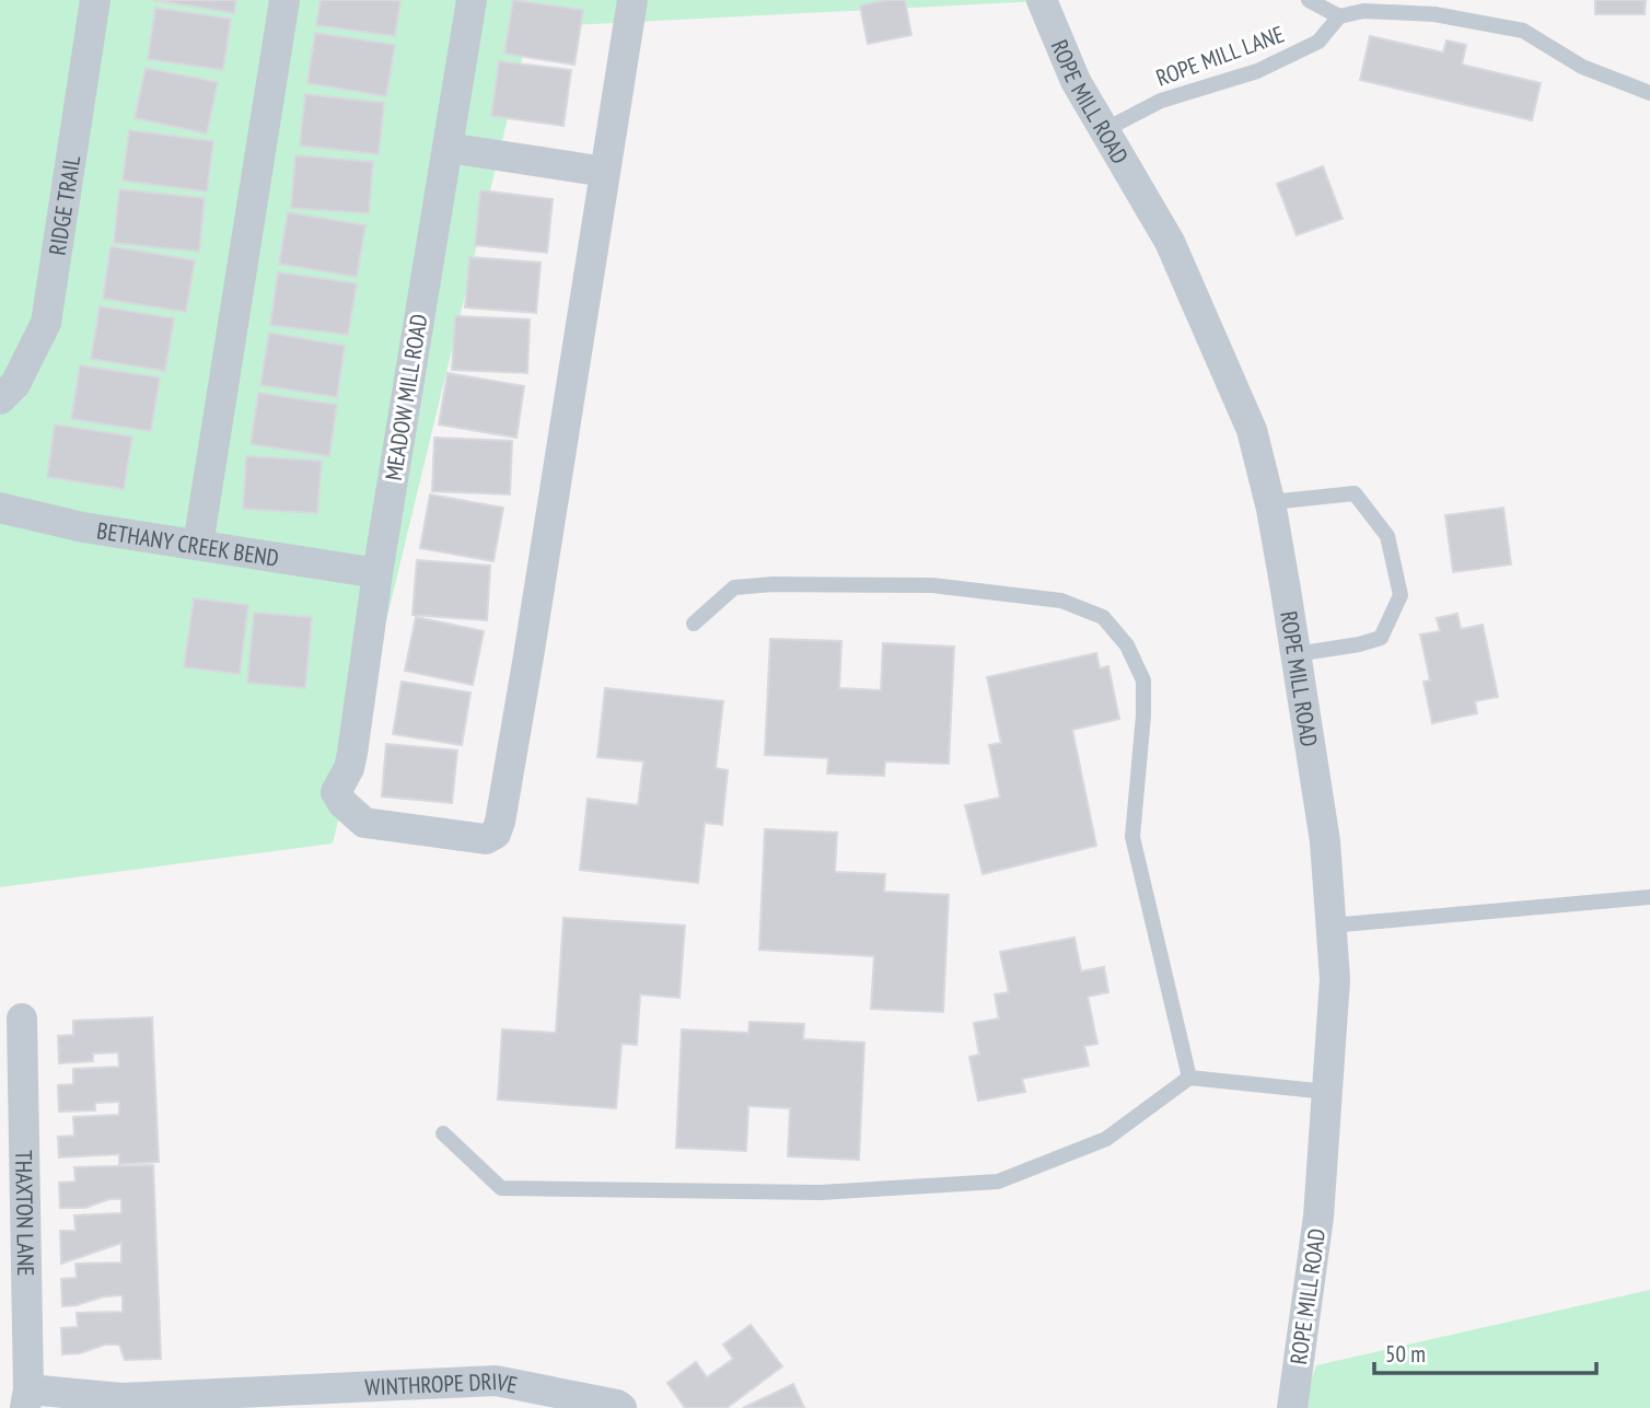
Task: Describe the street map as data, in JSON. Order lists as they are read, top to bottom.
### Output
{
  "streets": {
    "street": [
      "ROPE MILL ROAD",
      "RIDGE TRAIL",
      "MEADOW MILL ROAD",
      "BETHANY CREEK BEND",
      "THAXTON LANE",
      "WINTHROPE DRIVE"
    ],
    "lane": ["ROPE MILL LANE"]
  },
  "crossings": [
    ["ROPE MILL LANE", "ROPE MILL ROAD"],
    ["MEADOW MILL ROAD", "BETHANY CREEK BEND"],
    ["THAXTON LANE", "WINTHROPE DRIVE"]
  ],
  "scale_bar": "50 m"
}
